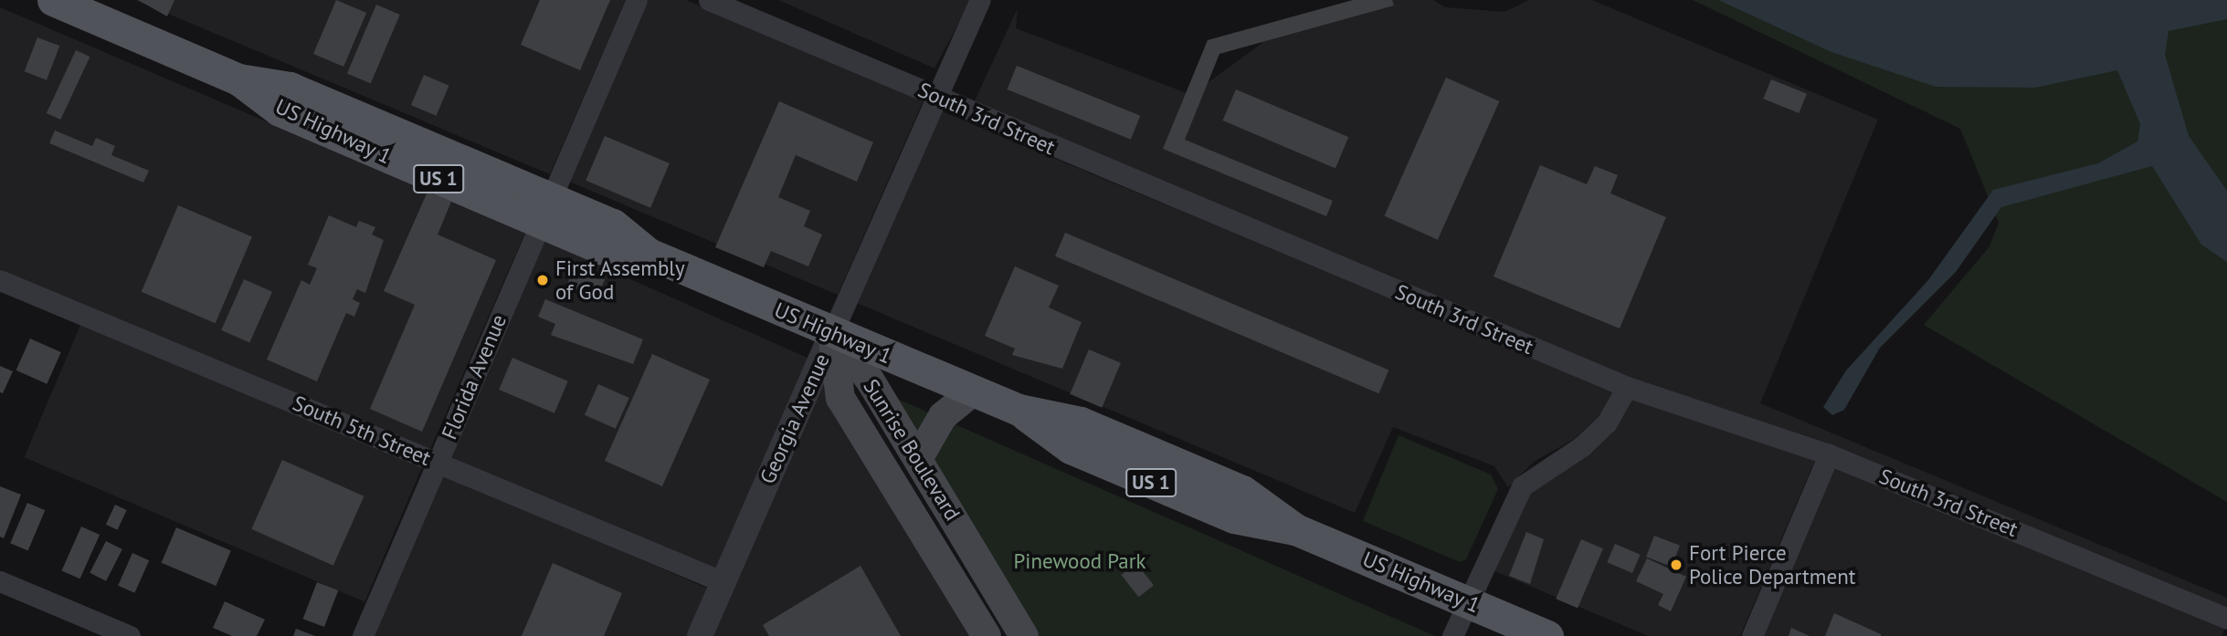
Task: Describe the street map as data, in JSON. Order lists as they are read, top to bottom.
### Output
{
  "streets": {
    "main road": ["US Highway 1", "US 1", "Sunrise Boulevard"],
    "street": [
      "South 3rd Street",
      "Florida Avenue",
      "Georgia Avenue",
      "South 5th Street"
    ]
  },
  "crossings": [
    ["South 3rd Street", "Georgia Avenue"],
    ["US Highway 1", "Florida Avenue"],
    ["US Highway 1", "Georgia Avenue"],
    ["US Highway 1", "Sunrise Boulevard"],
    ["Florida Avenue", "South 5th Street"],
    ["Georgia Avenue", "South 5th Street"],
    ["Georgia Avenue", "Sunrise Boulevard"]
  ],
  "parks": ["Pinewood Park"],
  "places": ["First Assembly of God", "Fort Pierce Police Department"]
}
